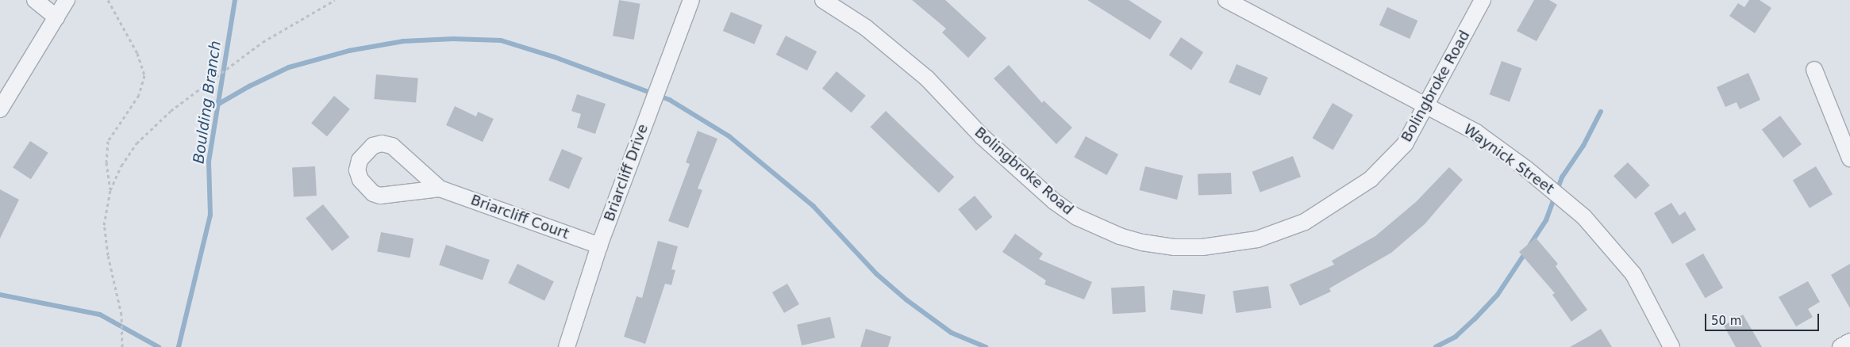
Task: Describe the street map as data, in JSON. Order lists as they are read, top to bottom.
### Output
{
  "streets": {
    "street": [
      "Bolingbroke Road",
      "Waynick Street",
      "Briarcliff Drive",
      "Briarcliff Court"
    ]
  },
  "crossings": [
    ["Bolingbroke Road", "Waynick Street"],
    ["Briarcliff Drive", "Briarcliff Court"]
  ],
  "water": ["Boulding Branch"],
  "scale_bar": "50 m"
}
